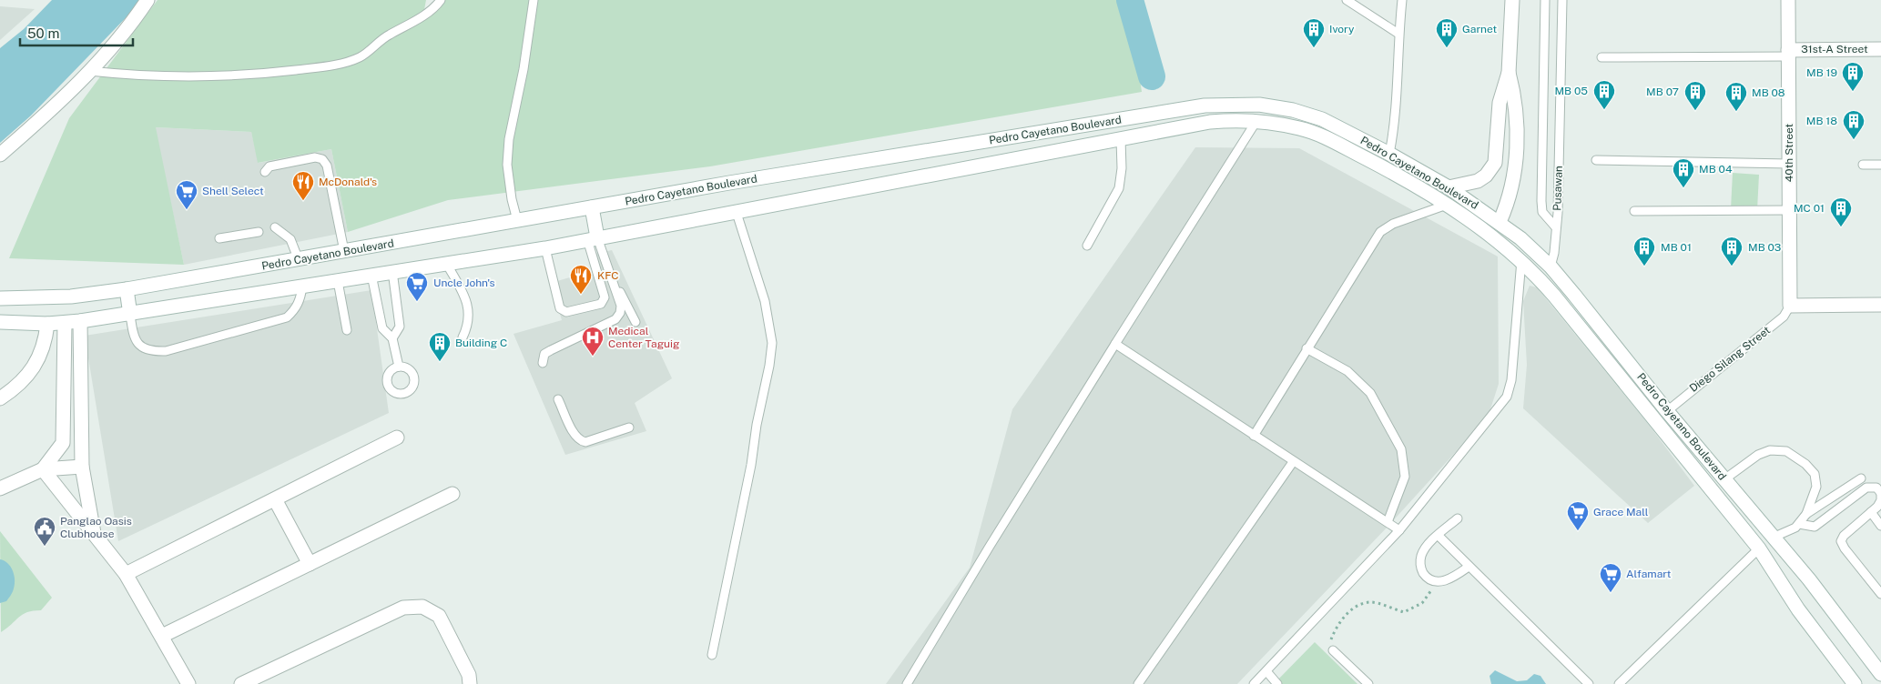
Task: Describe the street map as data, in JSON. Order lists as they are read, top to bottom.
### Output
{
  "streets": {
    "main road": ["31st-A Street", "Pedro Cayetano Boulevard", "40th Street"],
    "lane": ["Pusawan", "Diego Silang Street"]
  },
  "crossings": [
    ["31st-A Street", "40th Street"],
    ["Pedro Cayetano Boulevard", "Diego Silang Street"],
    ["40th Street", "Diego Silang Street"]
  ],
  "places": {
    "building": [
      "Ivory",
      "Garnet",
      "MB 19",
      "MB 05",
      "MB 07",
      "MB 08",
      "MB 18",
      "MB 04",
      "MC 01",
      "MB 01",
      "MB 03",
      "Building C"
    ],
    "restaurant": ["McDonald's", "KFC"],
    "supermarket": [
      "Shell Select",
      "Uncle John's",
      "Grace Mall",
      "Alfamart"
    ],
    "hospital": ["Medical Center Taguig"],
    "public building": ["Panglao Oasis Clubhouse"]
  },
  "scale_bar": "50 m"
}
